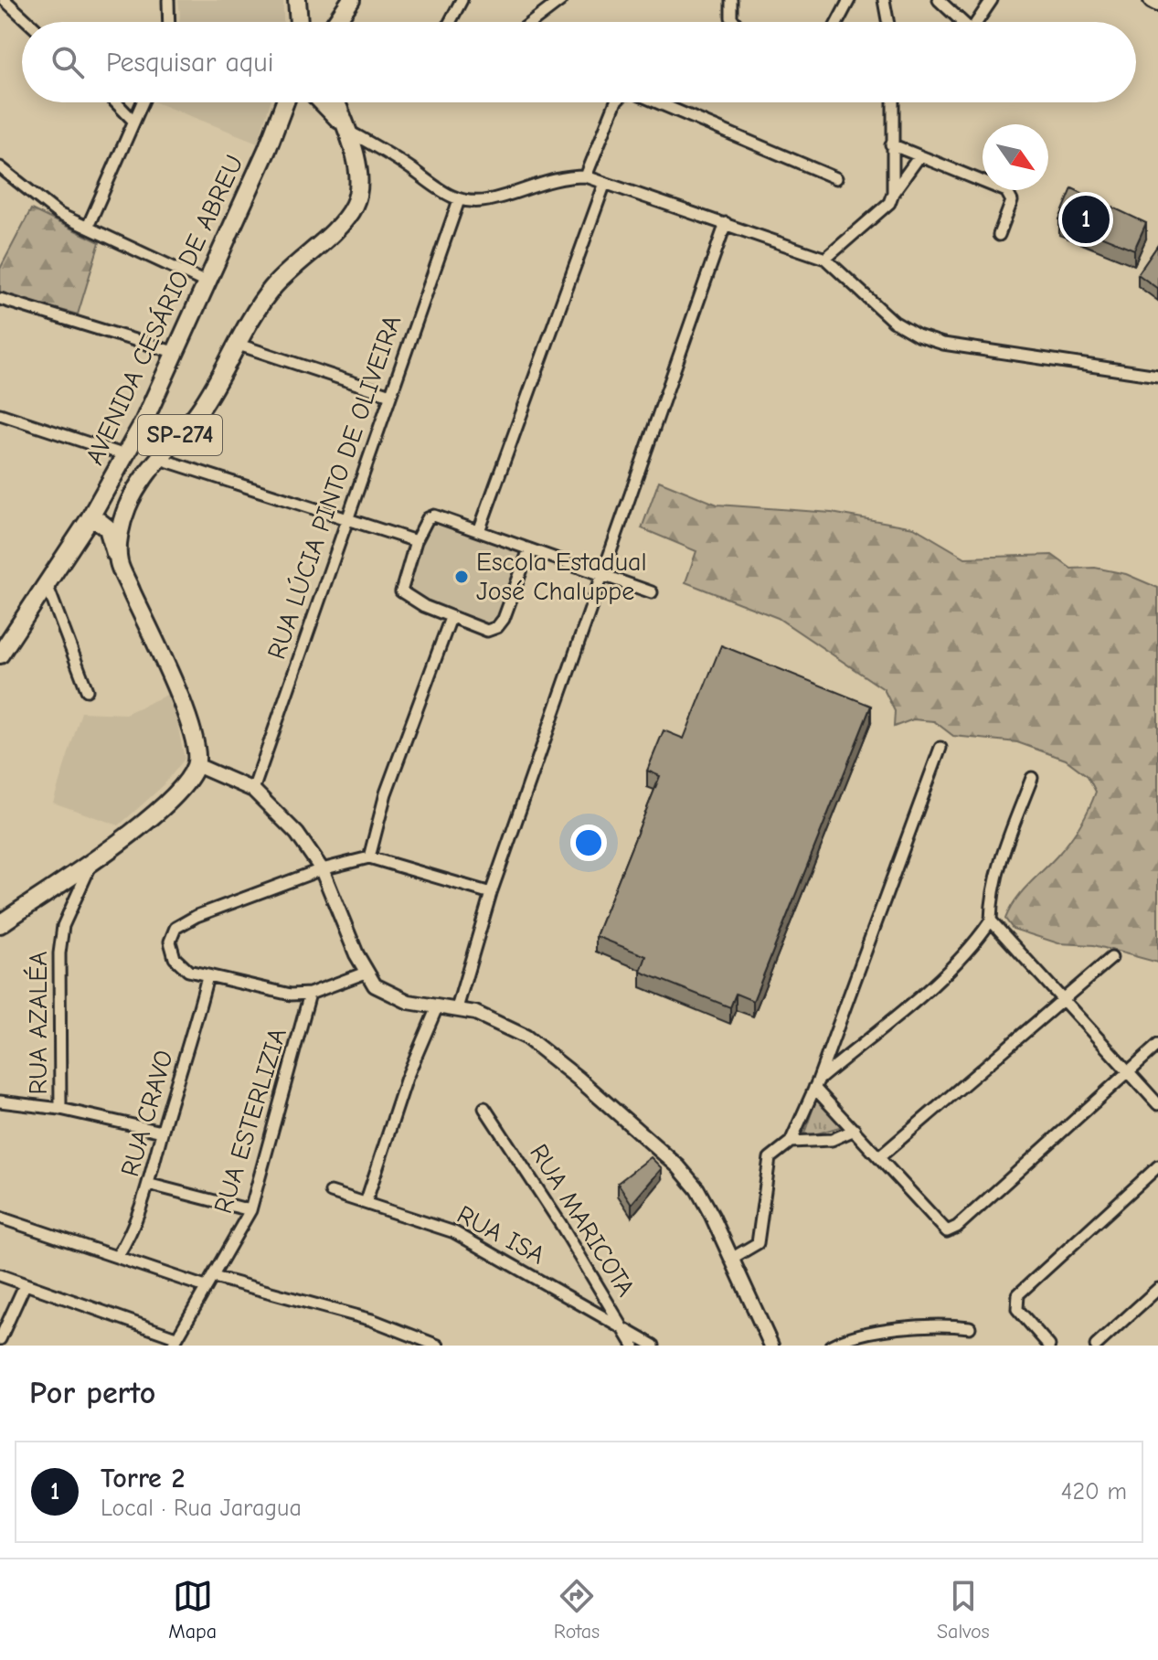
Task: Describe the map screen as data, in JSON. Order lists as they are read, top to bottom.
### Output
{
  "streets": {
    "main road": ["AVENIDA CESÁRIO DE ABREU", "SP-274"],
    "street": [
      "RUA LÚCIA PINTO DE OLIVEIRA",
      "RUA AZALÉA",
      "RUA CRAVO",
      "RUA ESTERLIZIA",
      "RUA MARICOTA",
      "RUA ISA"
    ]
  },
  "crossings": [
    ["RUA MARICOTA", "RUA ISA"]
  ],
  "places": ["Escola Estadual José Chaluppe"],
  "north": "bottom right",
  "page": {
    "search": "Pesquisar aqui",
    "pins": "1",
    "heading": "Por perto",
    "list": [
      {
        "mark": "1",
        "name": "Torre 2",
        "note": "Local · Rua Jaragua",
        "value": "420 m"
      }
    ],
    "nav": ["Mapa", "Rotas", "Salvos"]
  }
}
